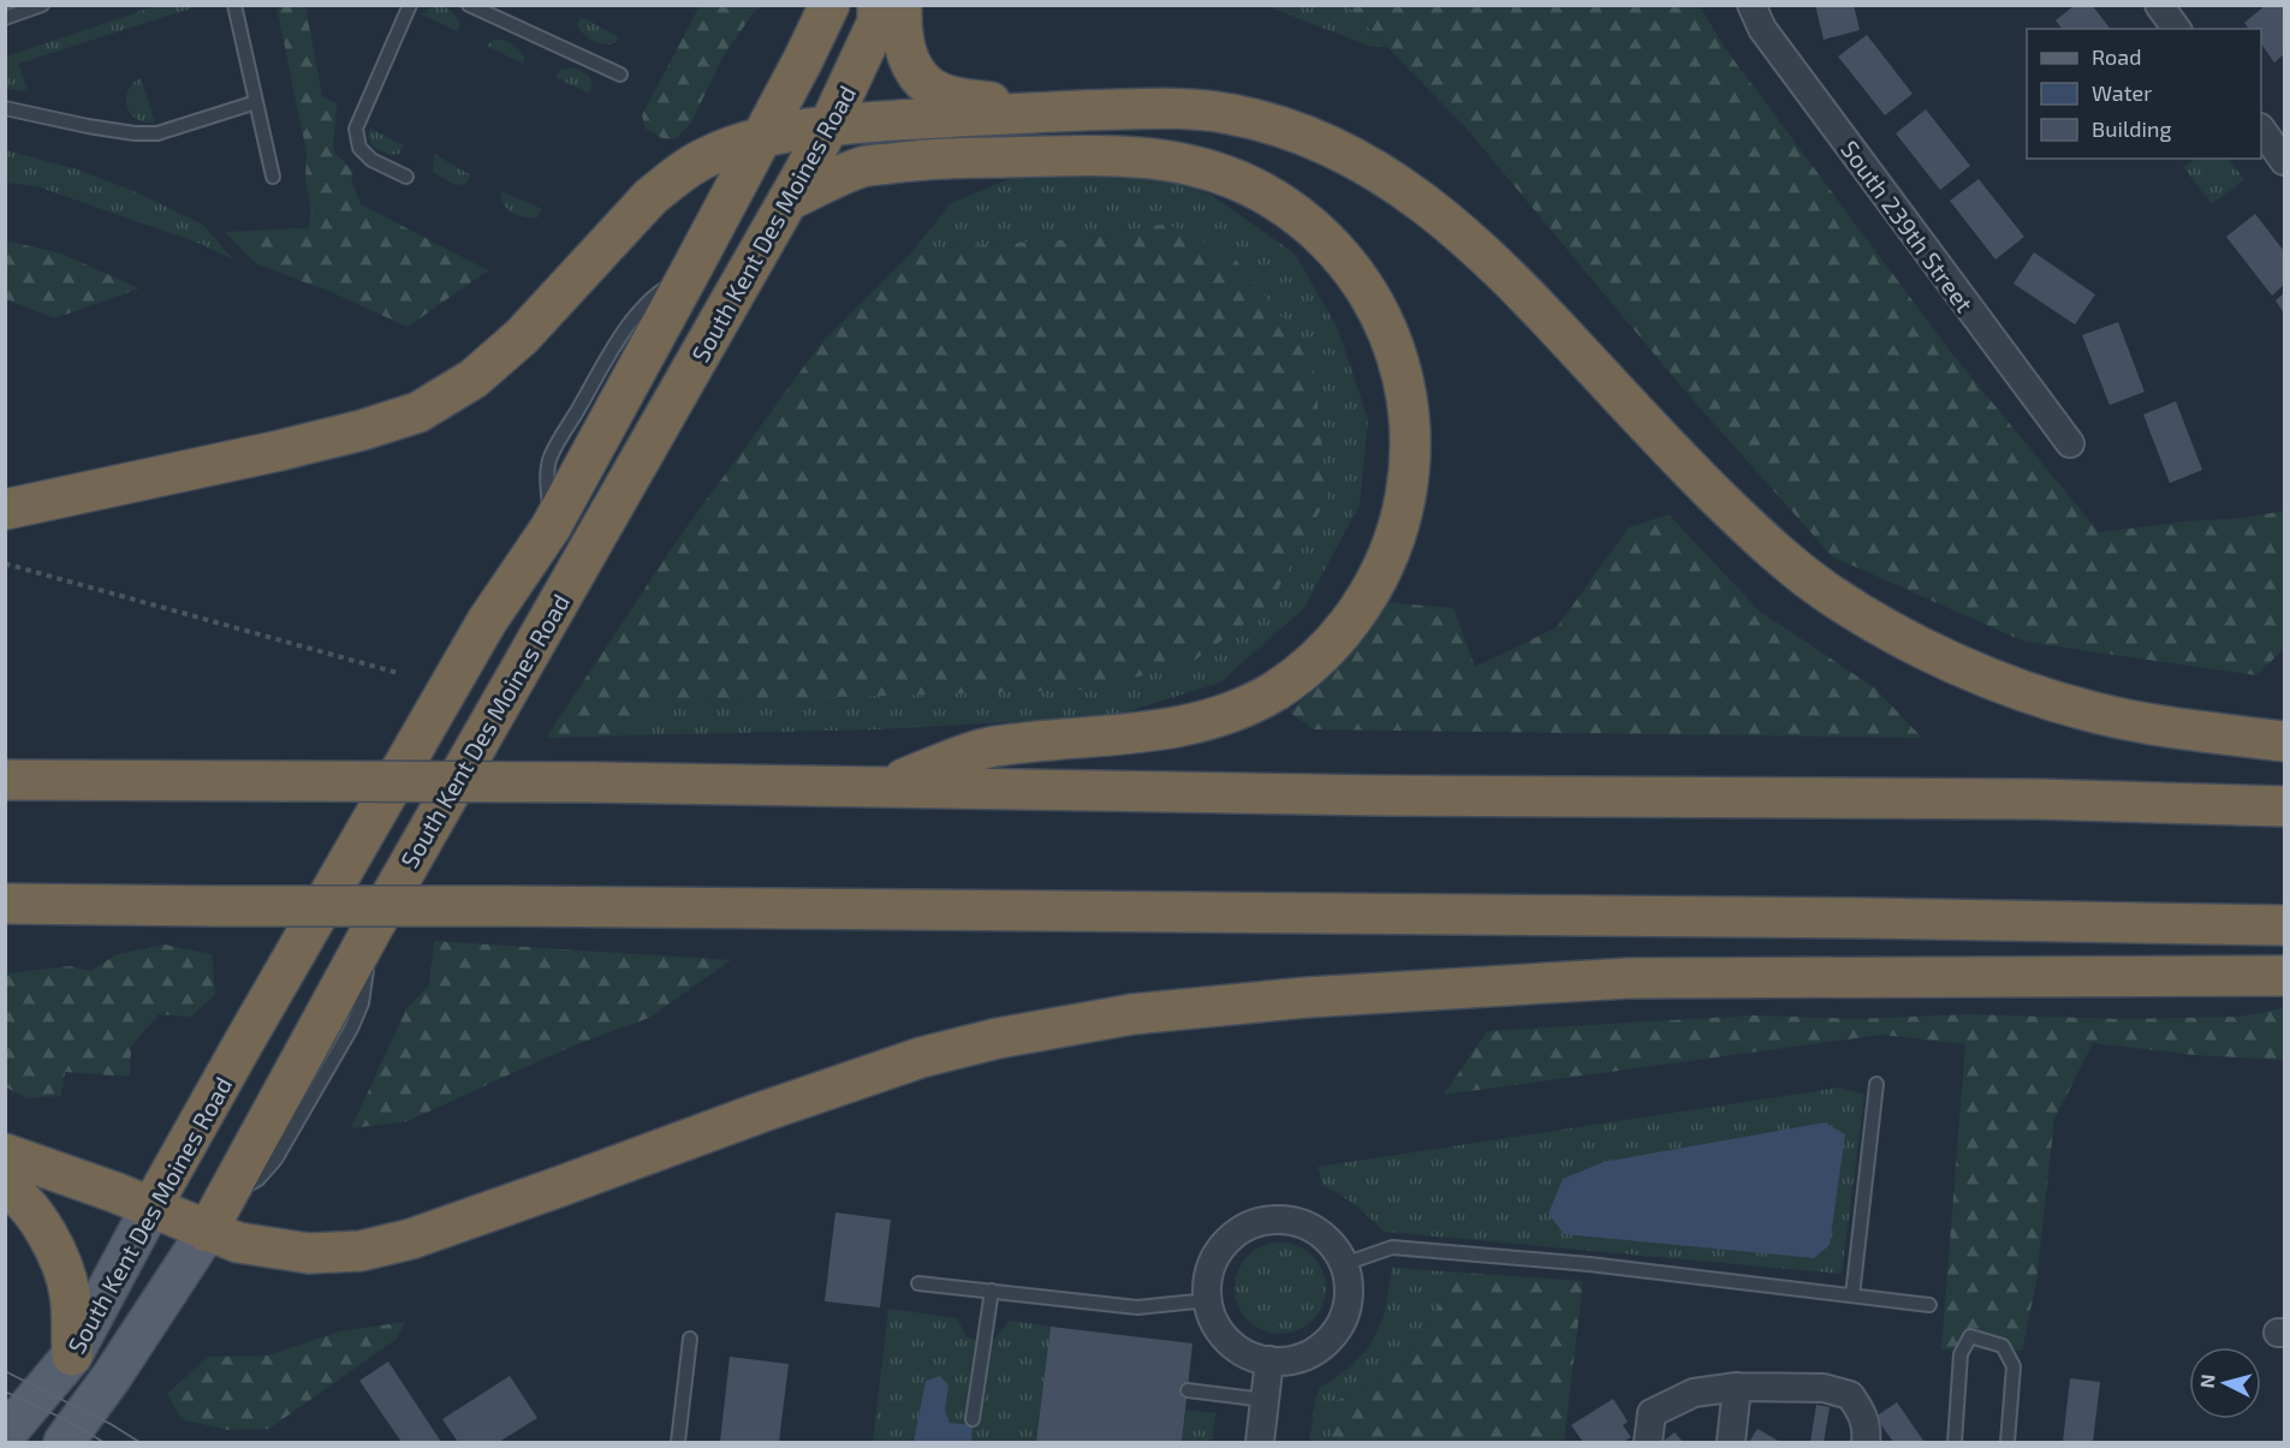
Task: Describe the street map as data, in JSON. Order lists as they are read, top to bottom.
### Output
{
  "streets": {
    "highway": ["South Kent Des Moines Road"],
    "street": ["South 239th Street"]
  },
  "legend": ["Road", "Water", "Building"],
  "north": "left"
}
